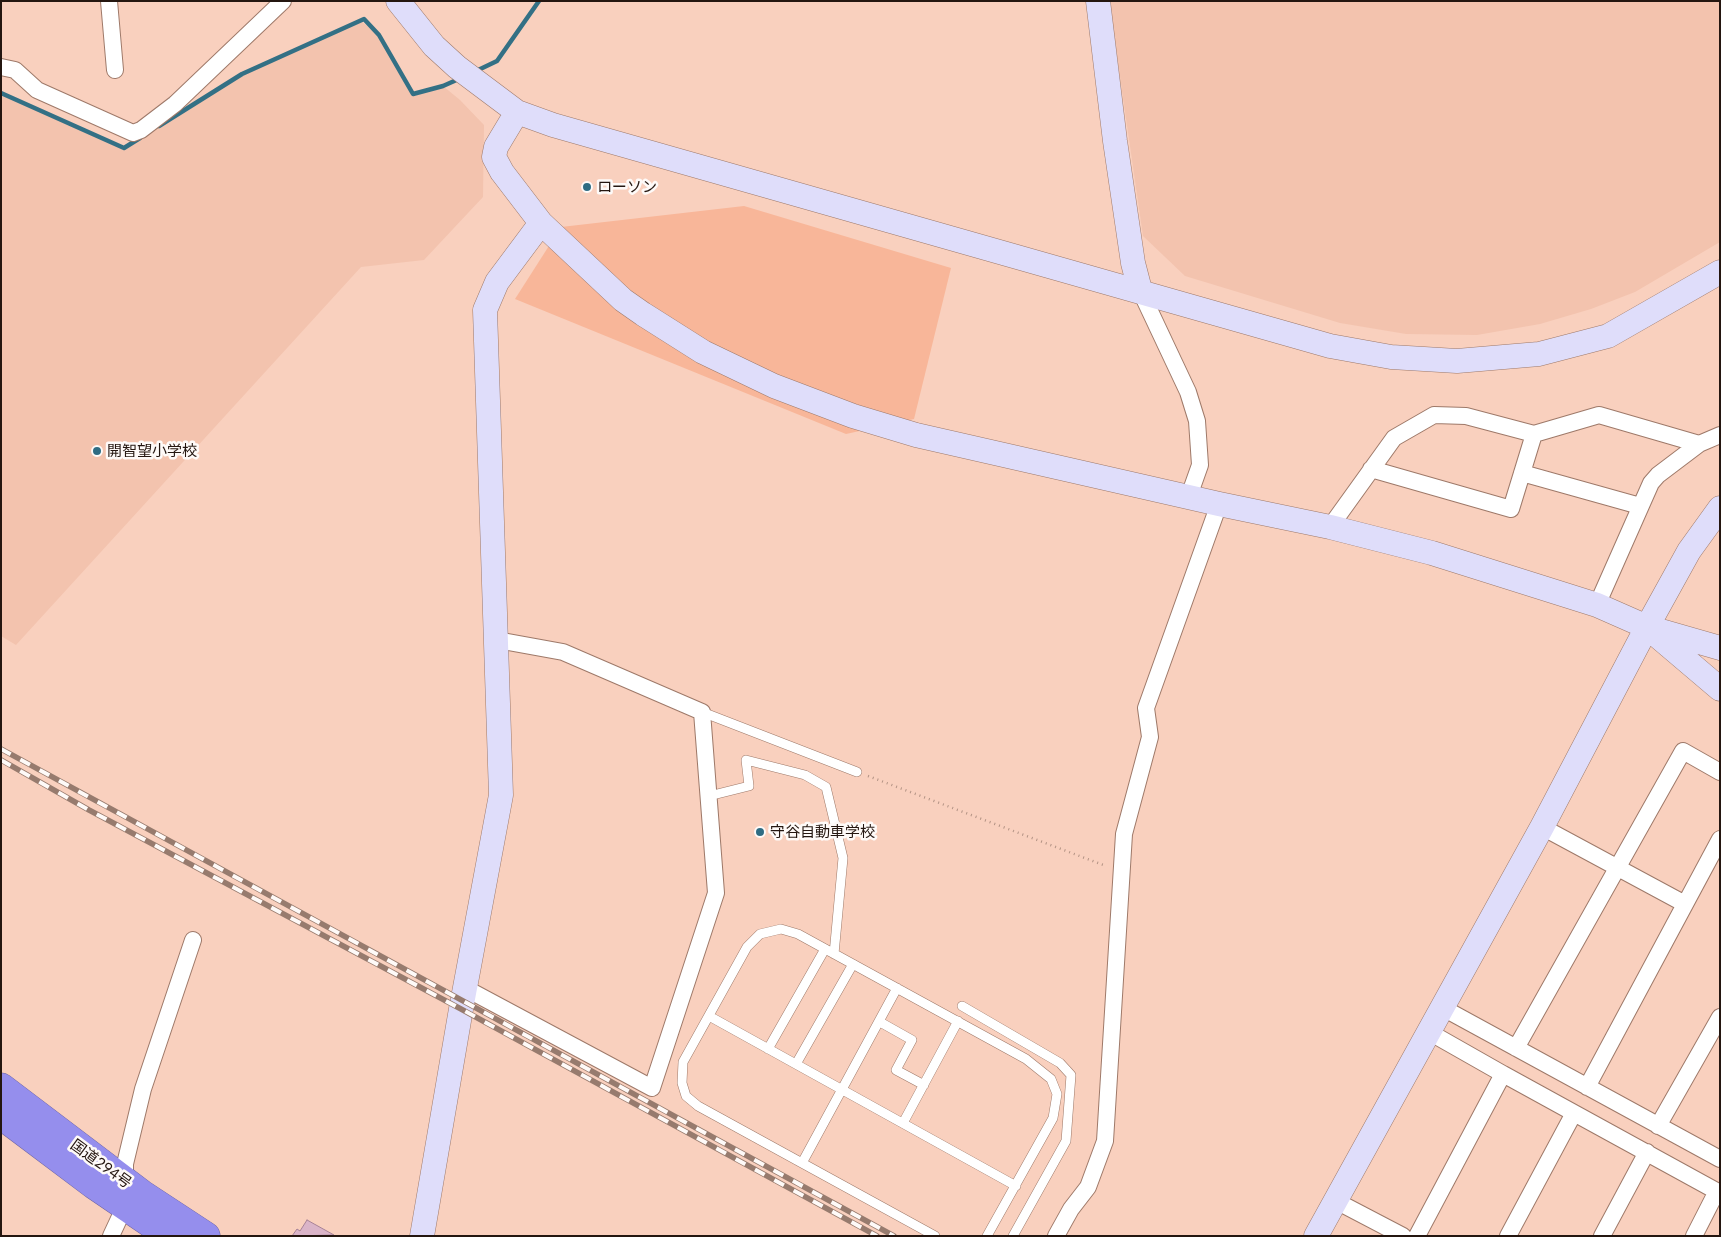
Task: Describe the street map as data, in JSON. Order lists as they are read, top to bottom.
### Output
{
  "streets": {
    "highway": ["国道294号"]
  },
  "places": ["ローソン", "開智望小学校", "守谷自動車学校"]
}
